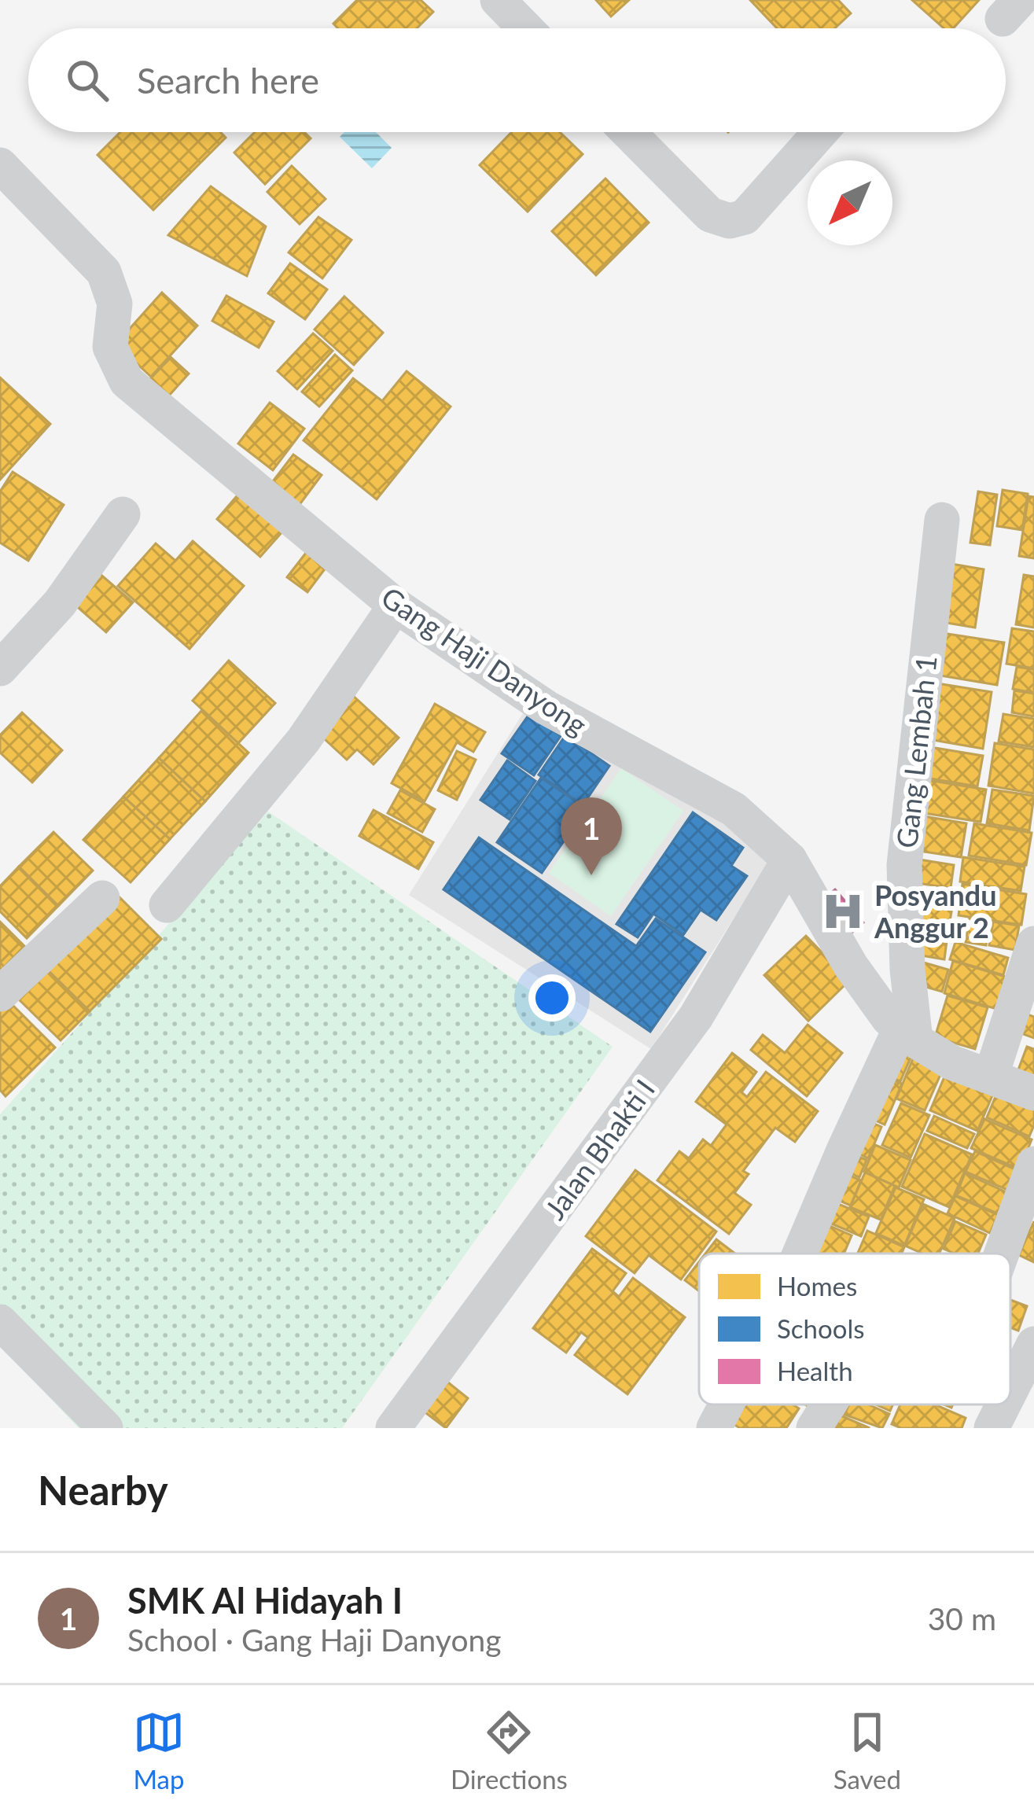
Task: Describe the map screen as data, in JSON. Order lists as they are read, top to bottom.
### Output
{
  "streets": {
    "street": ["Gang Haji Danyong", "Gang Lembah 1", "Jalan Bhakti I"]
  },
  "crossings": [
    ["Gang Haji Danyong", "Gang Lembah 1"],
    ["Gang Haji Danyong", "Jalan Bhakti I"]
  ],
  "places": {
    "hospital": ["Posyandu Anggur 2"]
  },
  "legend": ["Homes", "Schools", "Health"],
  "north": "bottom left",
  "page": {
    "search": "Search here",
    "pins": "1",
    "heading": "Nearby",
    "list": [
      {
        "mark": "1",
        "name": "SMK Al Hidayah I",
        "note": "School · Gang Haji Danyong",
        "value": "30 m"
      }
    ],
    "nav": ["Map", "Directions", "Saved"]
  }
}
